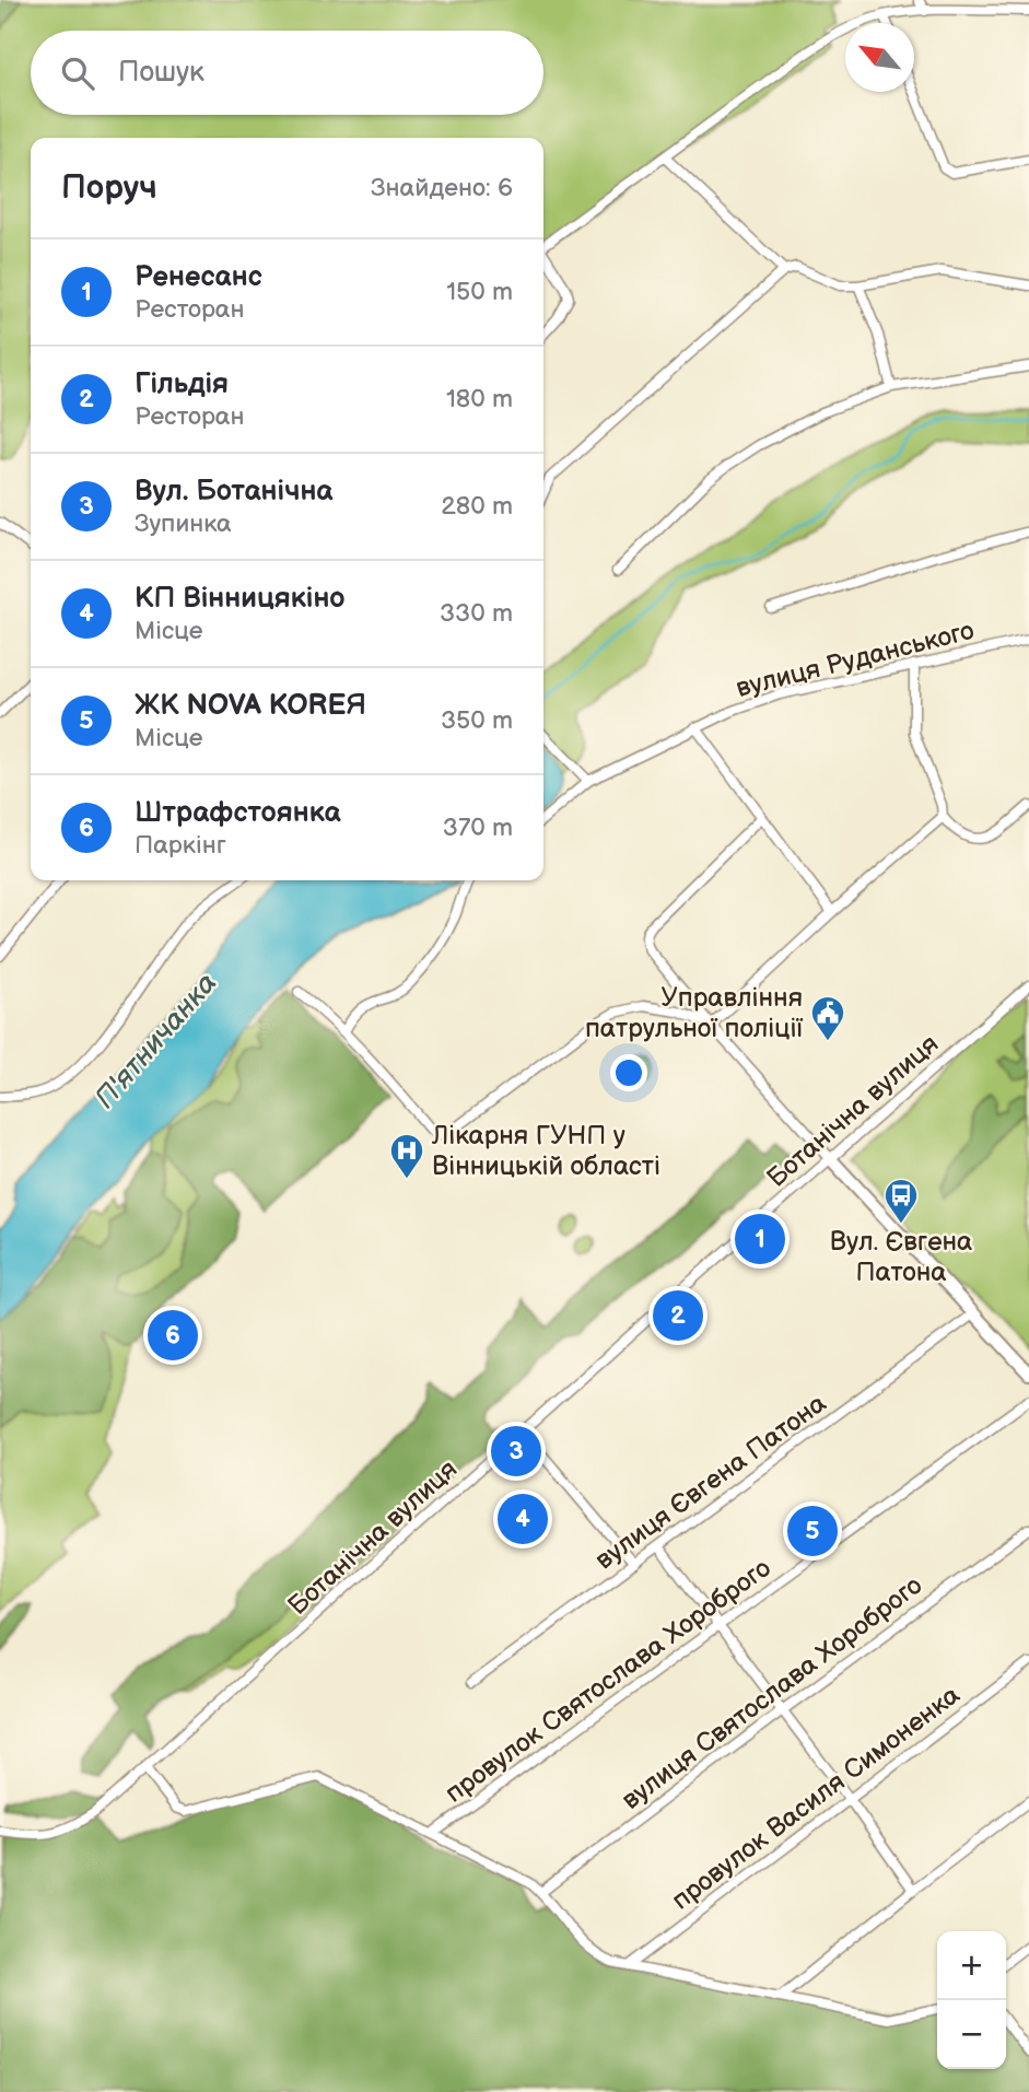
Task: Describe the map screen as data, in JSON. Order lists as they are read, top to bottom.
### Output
{
  "streets": {
    "street": [
      "вулиця Руданського",
      "Ботанічна вулиця",
      "вулиця Євгена Патона",
      "провулок Святослава Хороброго",
      "вулиця Святослава Хороброго",
      "провулок Василя Симоненка"
    ]
  },
  "water": ["П'ятничанка"],
  "places": {
    "public building": ["Управління патрульної поліції"],
    "hospital": ["Лікарня ГУНП у Вінницькій області"],
    "bus stop": ["Вул. Євгена Патона"]
  },
  "north": "top left",
  "page": {
    "search": "Пошук",
    "heading": ["Поруч", "Знайдено: 6"],
    "list": [
      {
        "mark": "1",
        "name": "Ренесанс",
        "note": "Ресторан",
        "value": "150 m"
      },
      {
        "mark": "2",
        "name": "Гільдія",
        "note": "Ресторан",
        "value": "180 m"
      },
      {
        "mark": "3",
        "name": "Вул. Ботанічна",
        "note": "Зупинка",
        "value": "280 m"
      },
      {
        "mark": "4",
        "name": "КП Вінницякіно",
        "note": "Місце",
        "value": "330 m"
      },
      {
        "mark": "5",
        "name": "ЖК NOVA KOREЯ",
        "note": "Місце",
        "value": "350 m"
      },
      {
        "mark": "6",
        "name": "Штрафстоянка",
        "note": "Паркінг",
        "value": "370 m"
      }
    ],
    "pins": [
      "1",
      "2",
      "6",
      "3",
      "4",
      "5"
    ],
    "map_buttons": ["+", "−"]
  }
}
